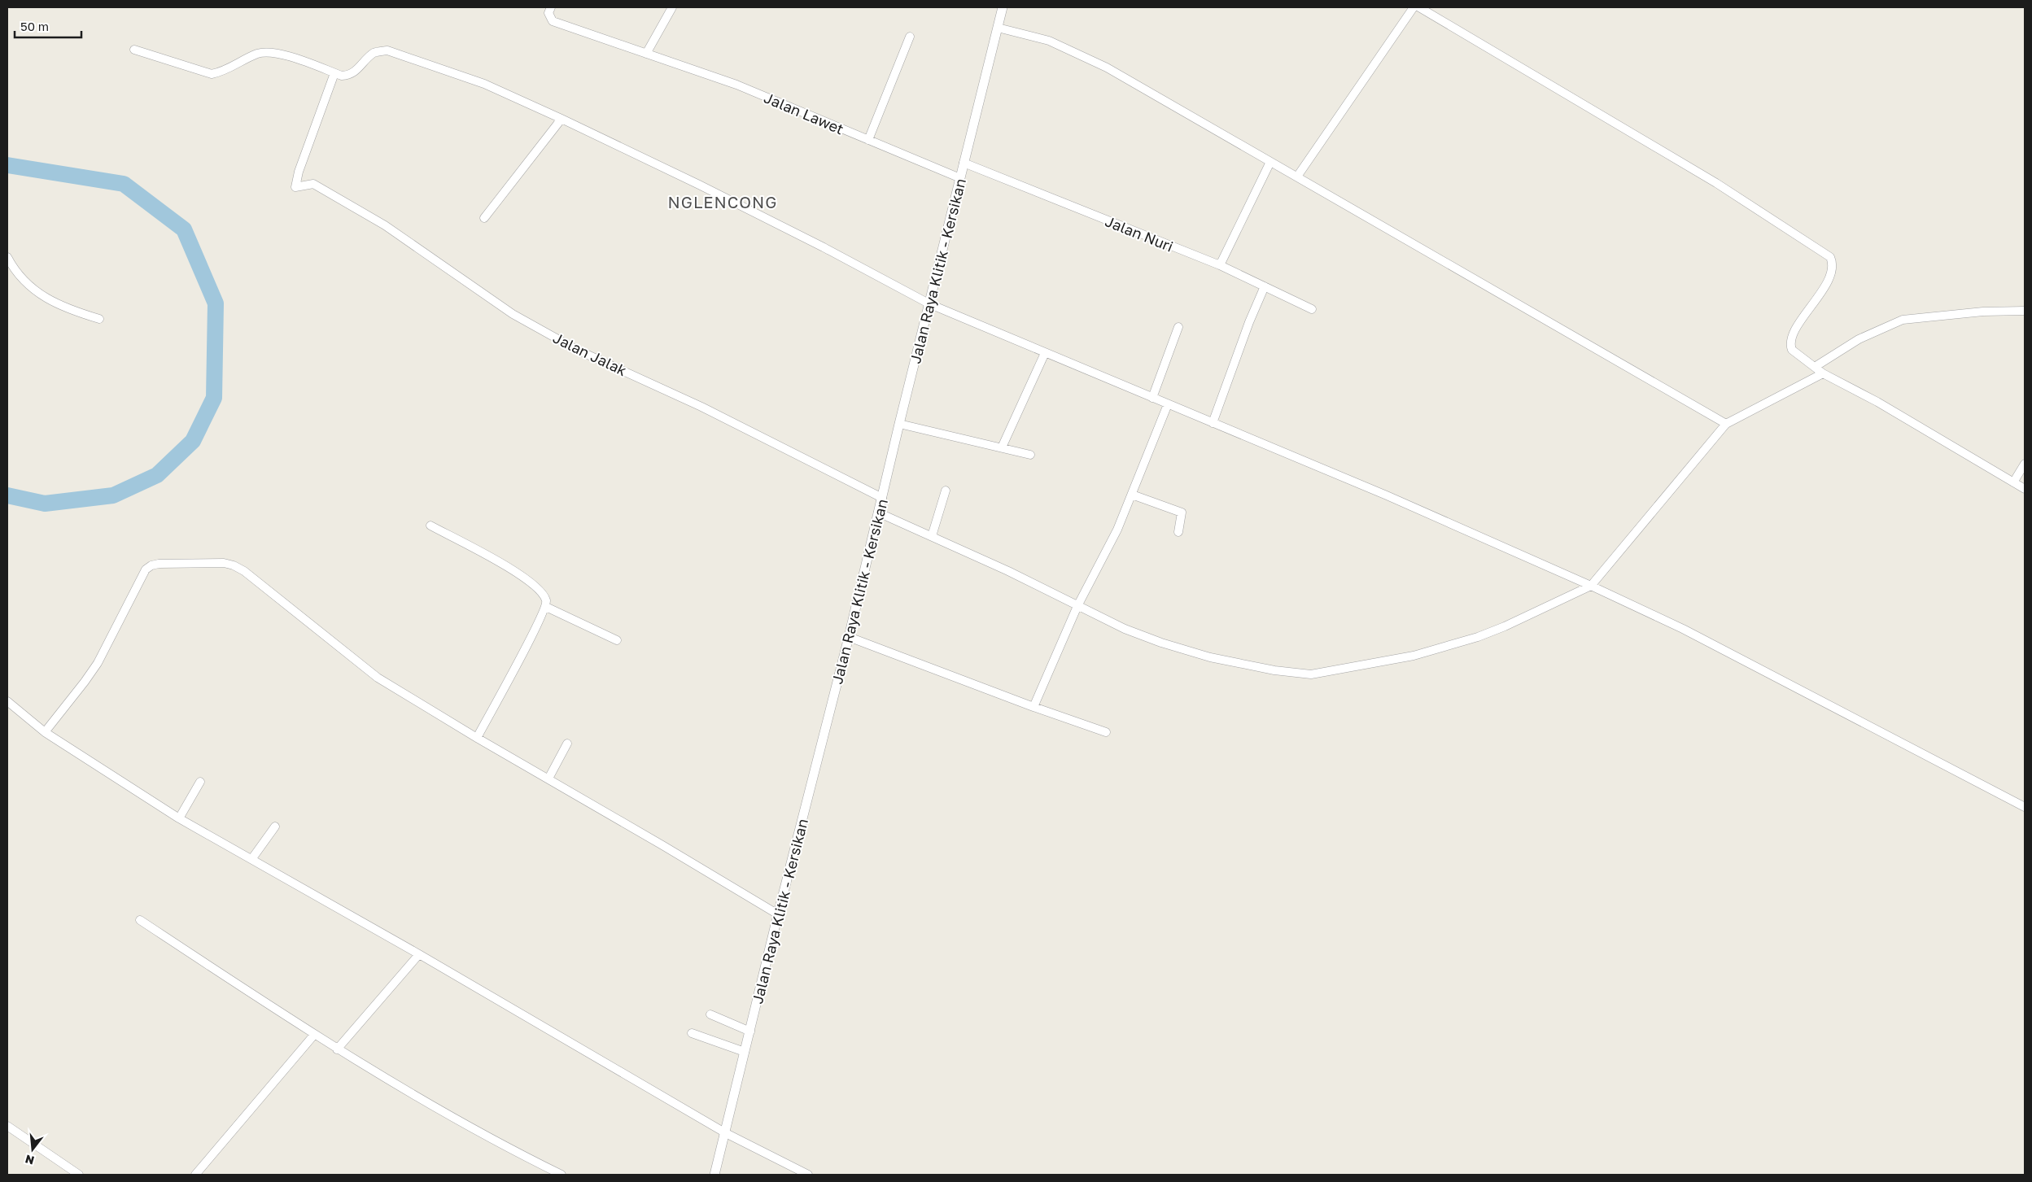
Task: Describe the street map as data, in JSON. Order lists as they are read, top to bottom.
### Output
{
  "streets": {
    "street": [
      "Jalan Lawet",
      "Jalan Nuri",
      "Jalan Raya Klitik - Kersikan",
      "Jalan Jalak"
    ]
  },
  "crossings": [
    ["Jalan Lawet", "Jalan Raya Klitik - Kersikan"],
    ["Jalan Nuri", "Jalan Raya Klitik - Kersikan"],
    ["Jalan Raya Klitik - Kersikan", "Jalan Jalak"]
  ],
  "districts": ["NGLENCONG"],
  "scale_bar": "50 m",
  "north": "bottom"
}
